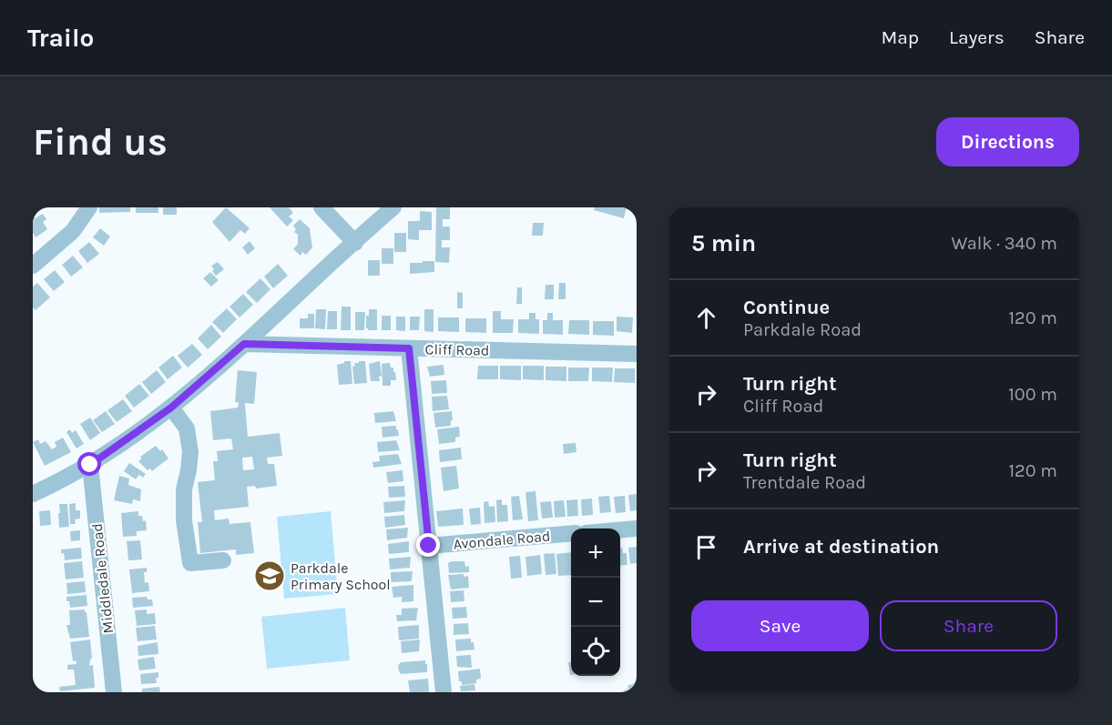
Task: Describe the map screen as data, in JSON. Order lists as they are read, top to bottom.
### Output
{
  "streets": {
    "street": ["Cliff Road", "Avondale Road", "Middledale Road"]
  },
  "places": {
    "school or university": ["Parkdale Primary School"]
  },
  "page": {
    "header": "Trailo",
    "nav": ["Map", "Layers", "Share"],
    "buttons": [
      "Directions",
      ["Save", "Share"]
    ],
    "title": "Find us",
    "heading": ["5 min", "Walk · 340 m"],
    "list": [
      ["Continue", "Parkdale Road", "120 m"],
      ["Turn right", "Cliff Road", "100 m"],
      ["Turn right", "Trentdale Road", "120 m"],
      "Arrive at destination"
    ],
    "map_buttons": ["+", "−"]
  }
}
